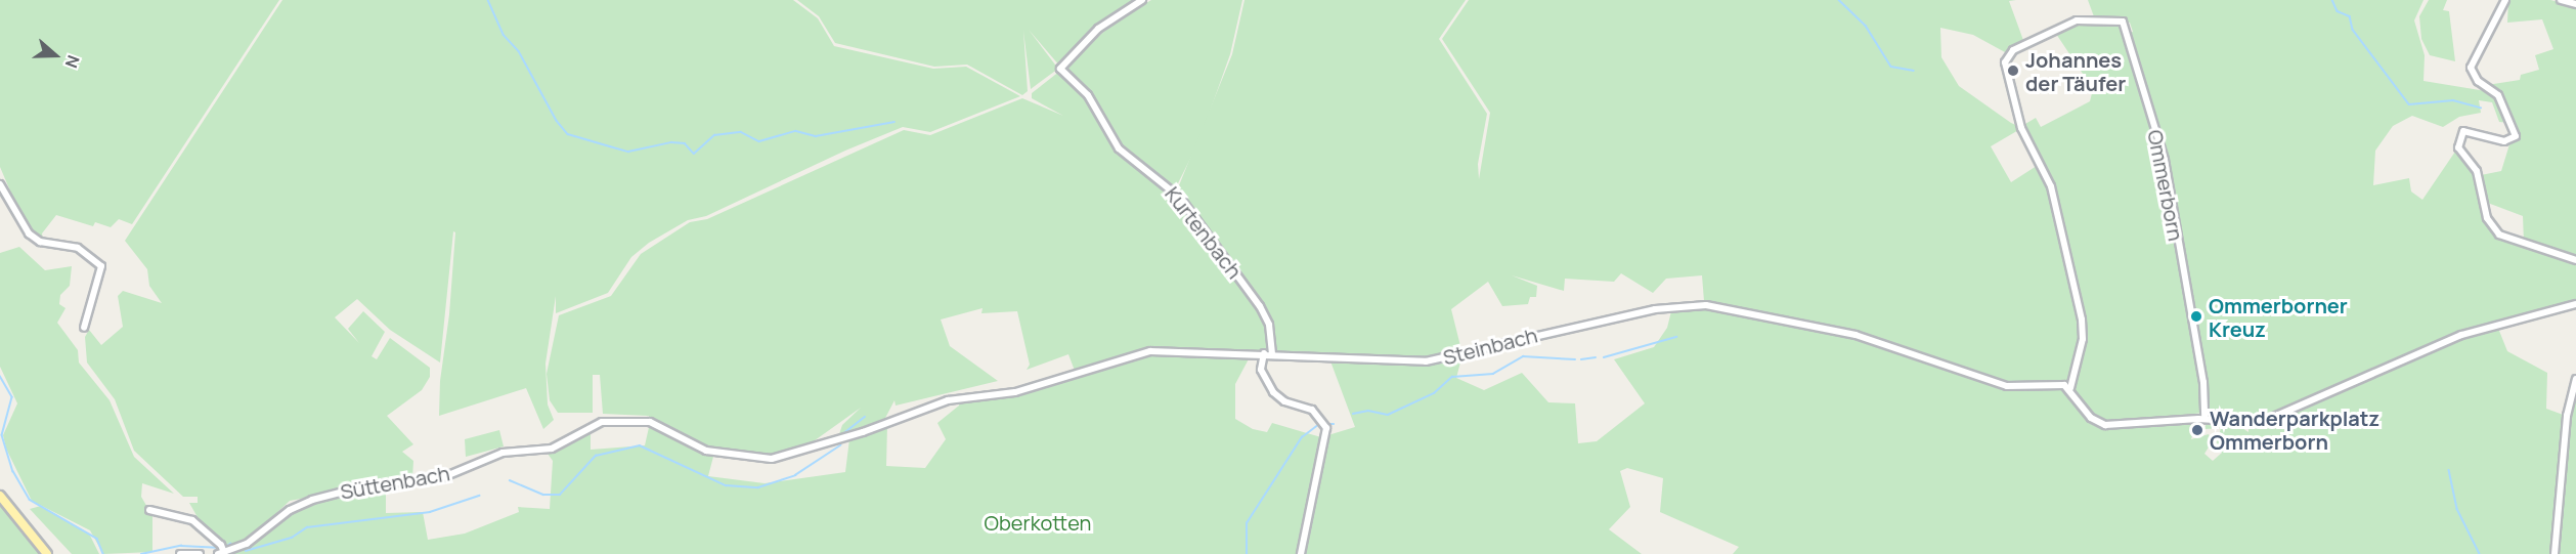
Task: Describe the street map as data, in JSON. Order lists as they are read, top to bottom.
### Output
{
  "streets": {
    "street": [
      "Ommerborn",
      "Kurtenbach",
      "Steinbach",
      "Süttenbach"
    ]
  },
  "crossings": [
    ["Ommerborn", "Steinbach"],
    ["Kurtenbach", "Steinbach"],
    ["Steinbach", "Süttenbach"]
  ],
  "parks": ["Oberkotten"],
  "places": ["Johannes der Täufer", "Ommerborner Kreuz", "Wanderparkplatz Ommerborn"],
  "north": "right"
}
